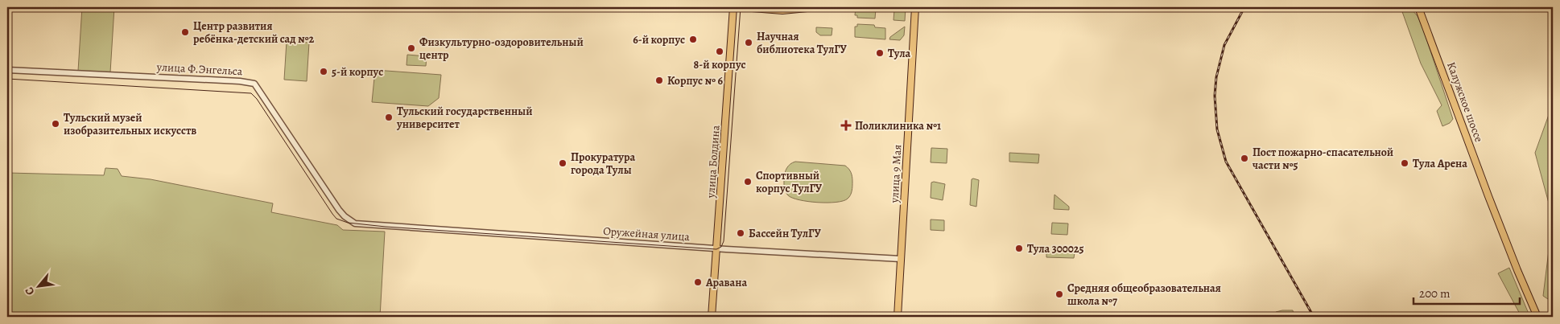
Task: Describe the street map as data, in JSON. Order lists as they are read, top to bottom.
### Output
{
  "streets": {
    "main road": ["Калужское шоссе", "улица Болдина", "улица 9 Мая"],
    "street": ["улица Ф.Энгельса", "Оружейная улица"]
  },
  "crossings": [
    ["улица Ф.Энгельса", "Оружейная улица"],
    ["улица Болдина", "Оружейная улица"],
    ["улица 9 Мая", "Оружейная улица"]
  ],
  "places": {
    "other": [
      "Центр развития ребёнка-детский сад №2",
      "6-й корпус",
      "Научная библиотека ТулГУ",
      "Физкультурно-оздоровительный центр",
      "8-й корпус",
      "Тула",
      "5-й корпус",
      "Корпус № 6",
      "Тульский государственный университет",
      "Тульский музей изобразительных искусств",
      "Пост пожарно-спасательной части №5",
      "Прокуратура города Тулы",
      "Тула Арена",
      "Спортивный корпус ТулГУ",
      "Бассейн ТулГУ",
      "Тула 300025",
      "Аравана",
      "Средняя общеобразовательная школа №7"
    ],
    "health": ["Поликлиника №1"]
  },
  "scale_bar": "200 m",
  "north": "bottom left"
}
